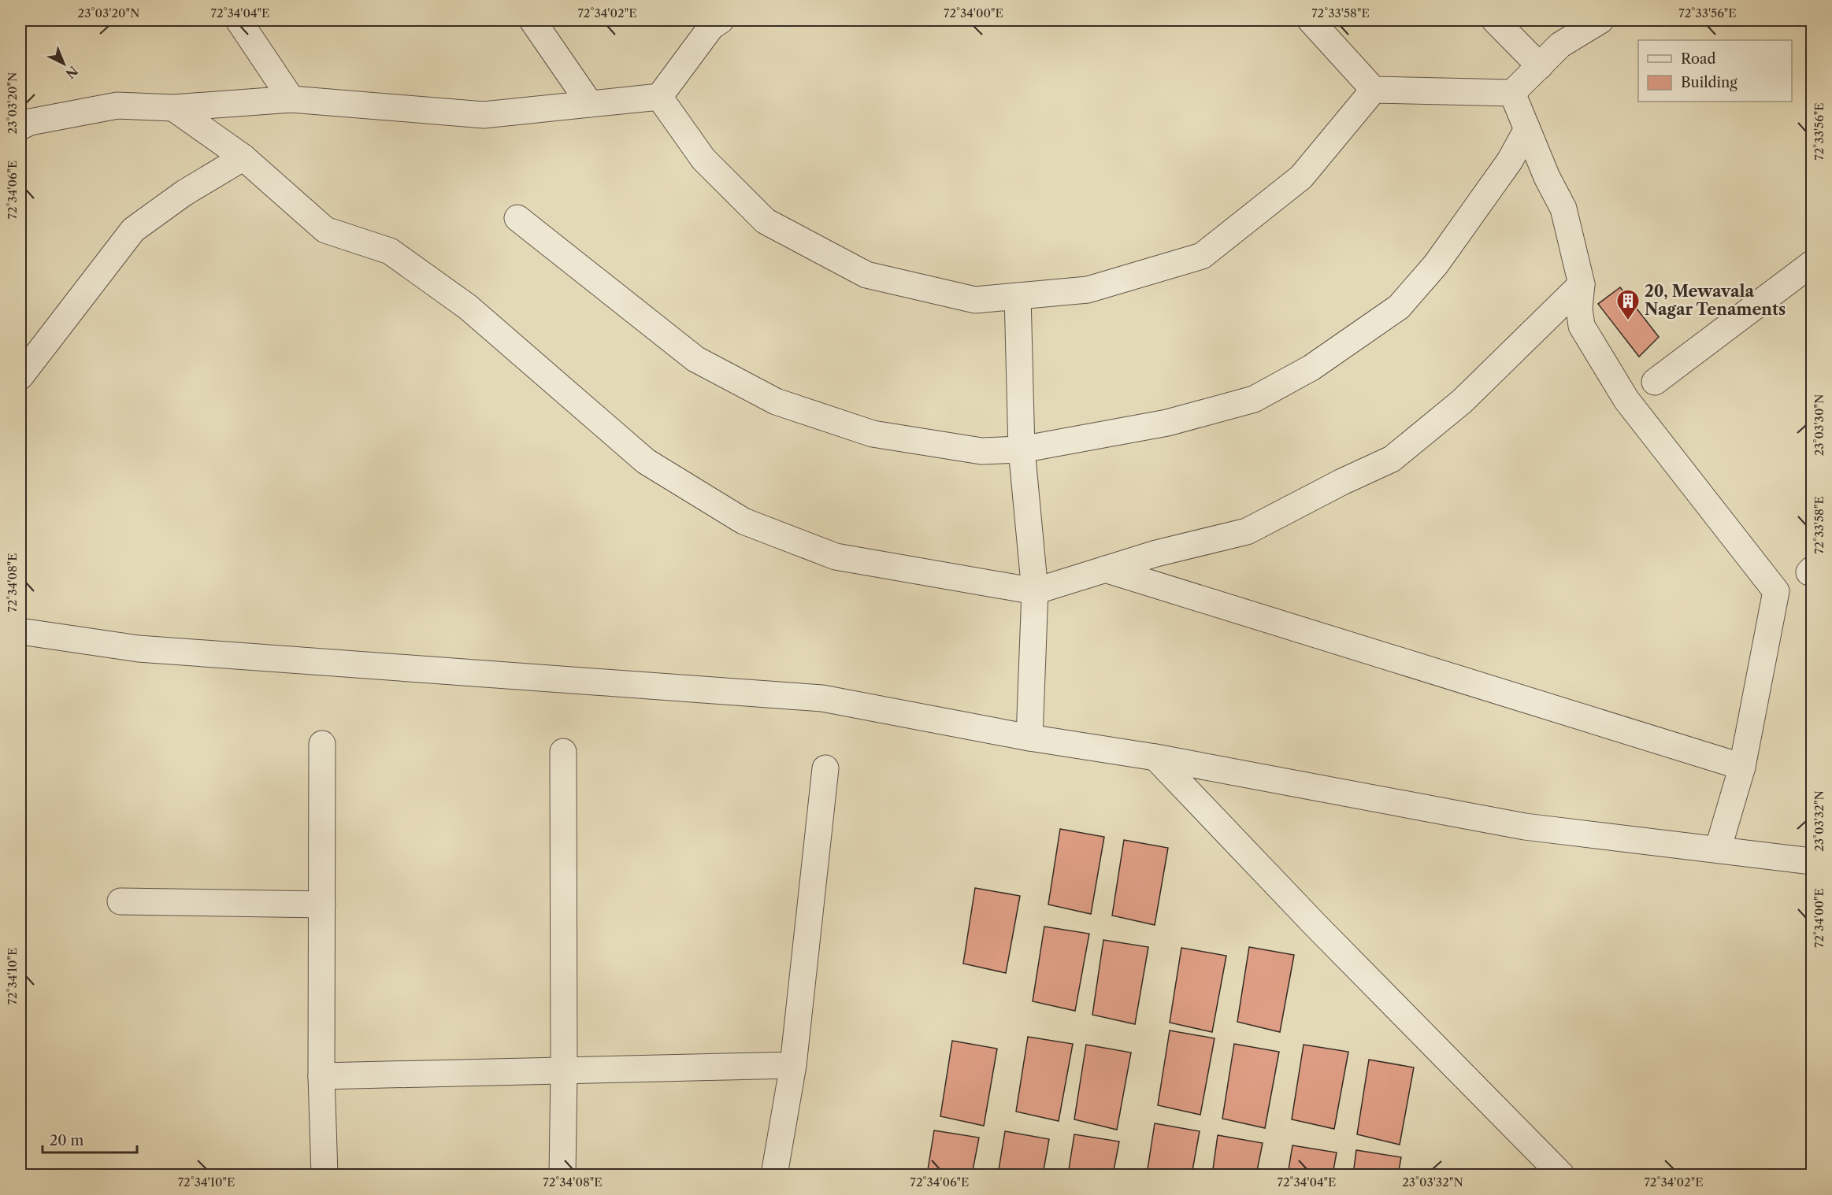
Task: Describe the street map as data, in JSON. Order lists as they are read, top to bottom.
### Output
{
  "places": {
    "building": ["20, Mewavala Nagar Tenaments"]
  },
  "legend": ["Road", "Building"],
  "scale_bar": "20 m",
  "north": "bottom right",
  "coordinates": [
    "23°03'20\"N",
    "72°34'04\"E",
    "72°34'02\"E",
    "72°34'00\"E",
    "72°33'58\"E",
    "72°33'56\"E",
    "72°34'06\"E",
    "23°03'30\"N",
    "72°34'08\"E",
    "23°03'32\"N",
    "72°34'10\"E"
  ]
}
